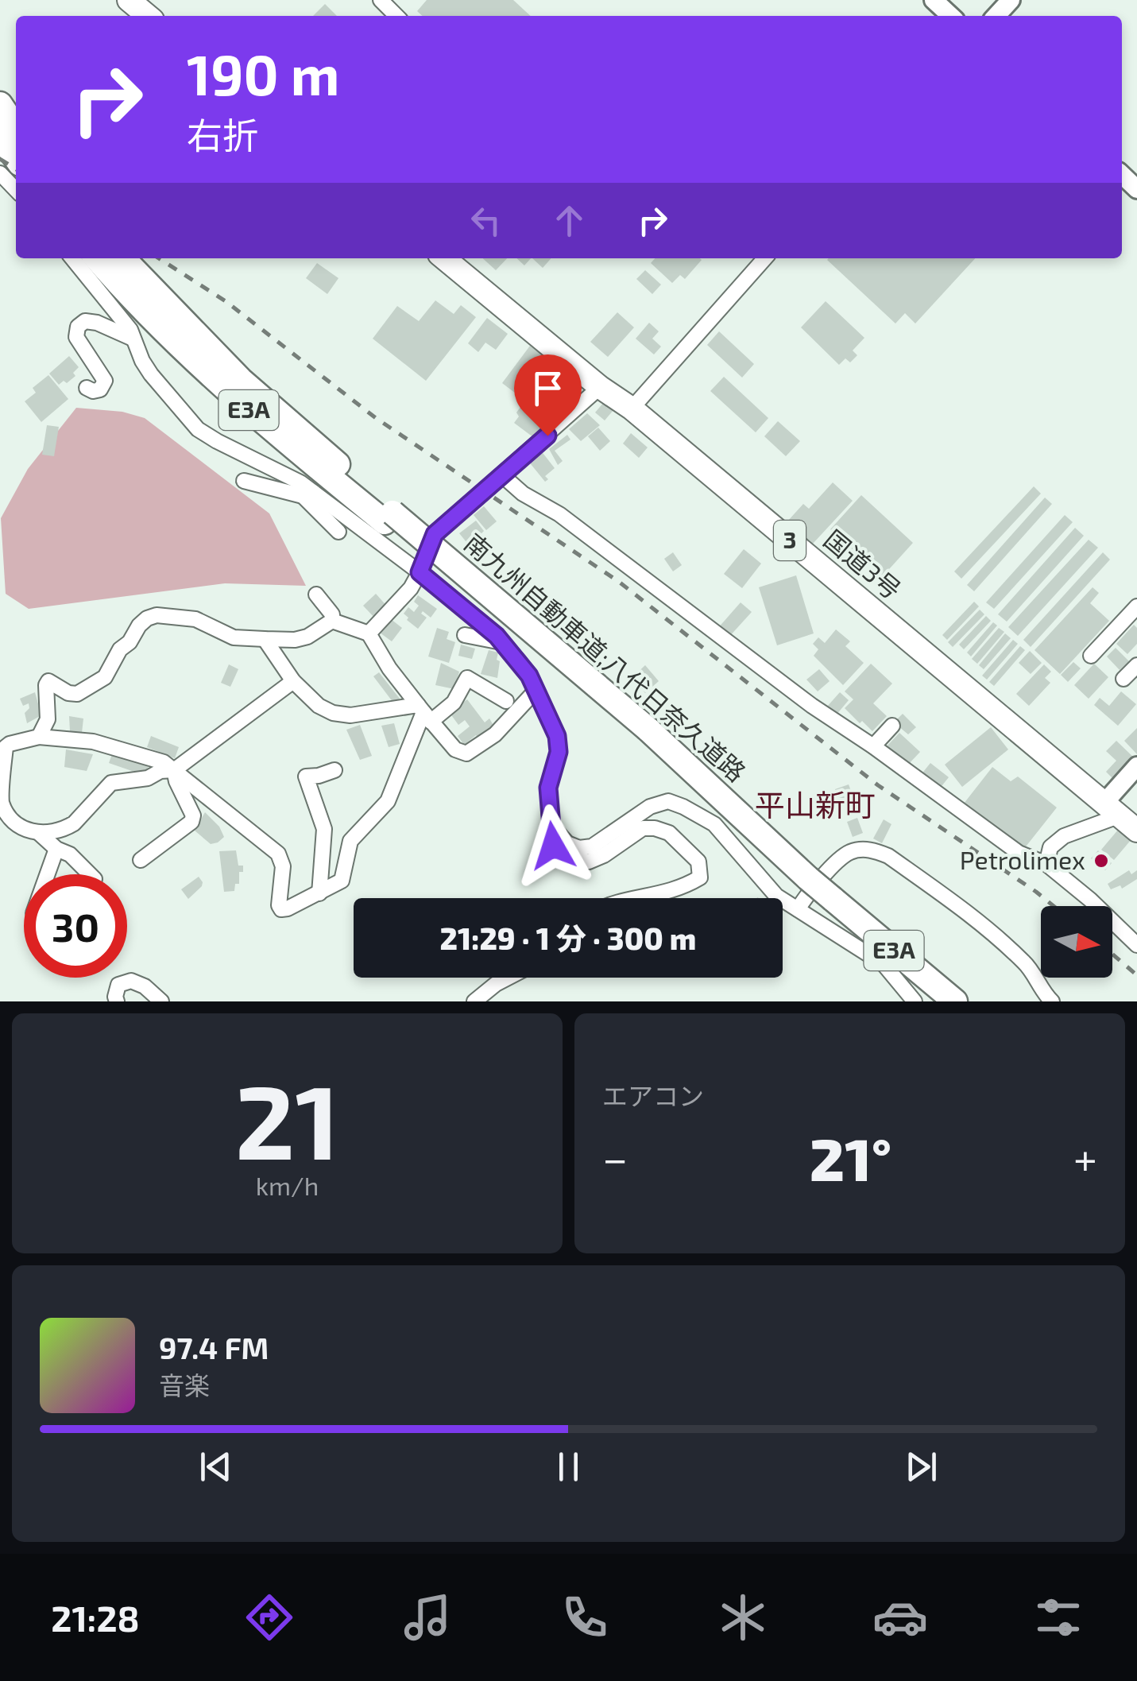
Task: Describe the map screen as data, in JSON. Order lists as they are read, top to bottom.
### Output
{
  "streets": {
    "highway": [
      "E3A",
      "3",
      "国道3号",
      "南九州自動車道;八代日奈久道路"
    ]
  },
  "districts": ["平山新町"],
  "places": ["Petrolimex"],
  "north": "right",
  "page": {
    "turn": ["190 m", "右折"],
    "limit": "30",
    "trip": "21:29 · 1 分 · 300 m",
    "tile": [
      ["21", "km/h"],
      "エアコン"
    ],
    "heat": ["−", "21°", "+"],
    "song": ["97.4 FM", "音楽"],
    "tabs": "21:28"
  }
}
